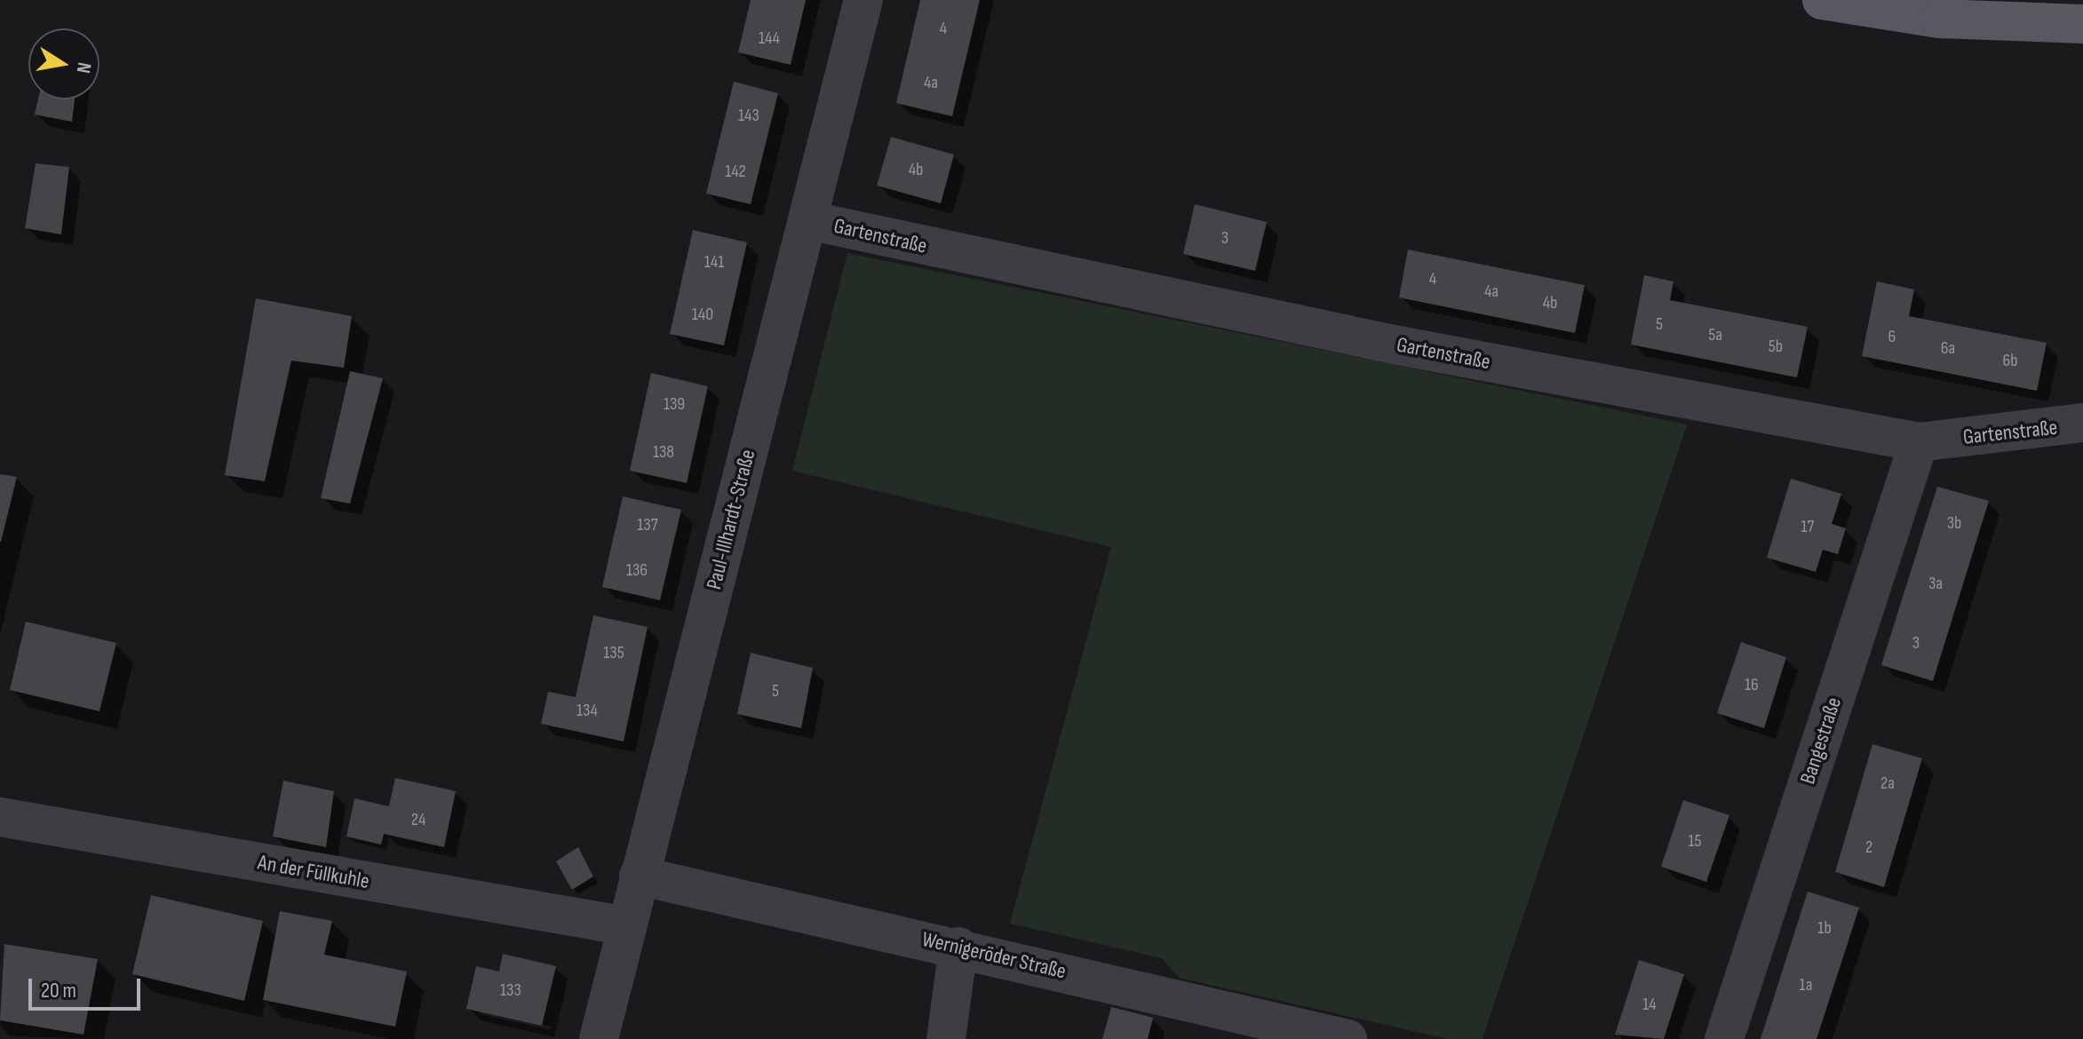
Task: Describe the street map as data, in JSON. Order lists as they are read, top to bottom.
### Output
{
  "streets": {
    "street": [
      "Gartenstraße",
      "Paul-Illhardt-Straße",
      "Bangestraße",
      "An der Füllkuhle",
      "Wernigeröder Straße"
    ]
  },
  "crossings": [
    ["Gartenstraße", "Paul-Illhardt-Straße"],
    ["Gartenstraße", "Bangestraße"],
    ["Paul-Illhardt-Straße", "An der Füllkuhle"],
    ["Paul-Illhardt-Straße", "Wernigeröder Straße"]
  ],
  "house_numbers": [
    "4",
    "144",
    "4a",
    "143",
    "4b",
    "142",
    "3",
    "141",
    "4",
    "4a",
    "4b",
    "140",
    "5",
    "5a",
    "6",
    "5b",
    "6a",
    "6b",
    "139",
    "138",
    "3b",
    "137",
    "17",
    "136",
    "3a",
    "3",
    "135",
    "16",
    "5",
    "134",
    "2a",
    "24",
    "15",
    "2",
    "1b",
    "1a",
    "133",
    "14"
  ],
  "scale_bar": "20 m",
  "north": "right"
}
